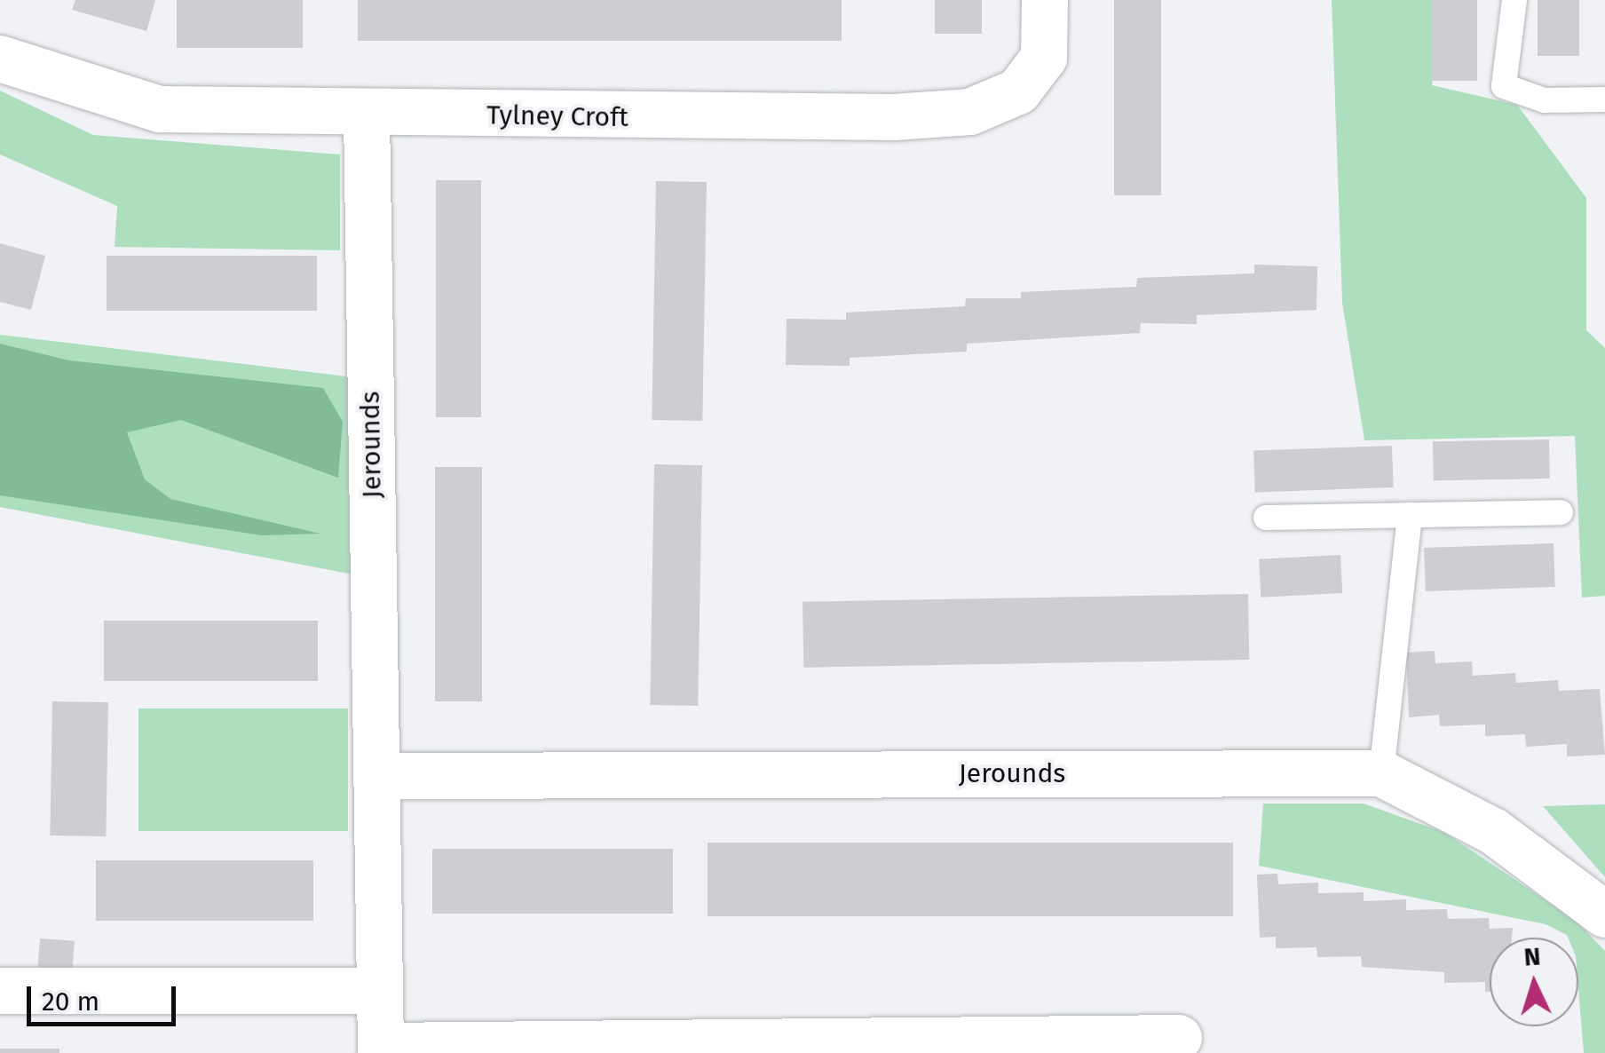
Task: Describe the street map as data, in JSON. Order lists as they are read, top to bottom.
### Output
{
  "streets": {
    "street": ["Tylney Croft", "Jerounds"]
  },
  "crossings": [
    ["Tylney Croft", "Jerounds"]
  ],
  "scale_bar": "20 m",
  "north": "top"
}
